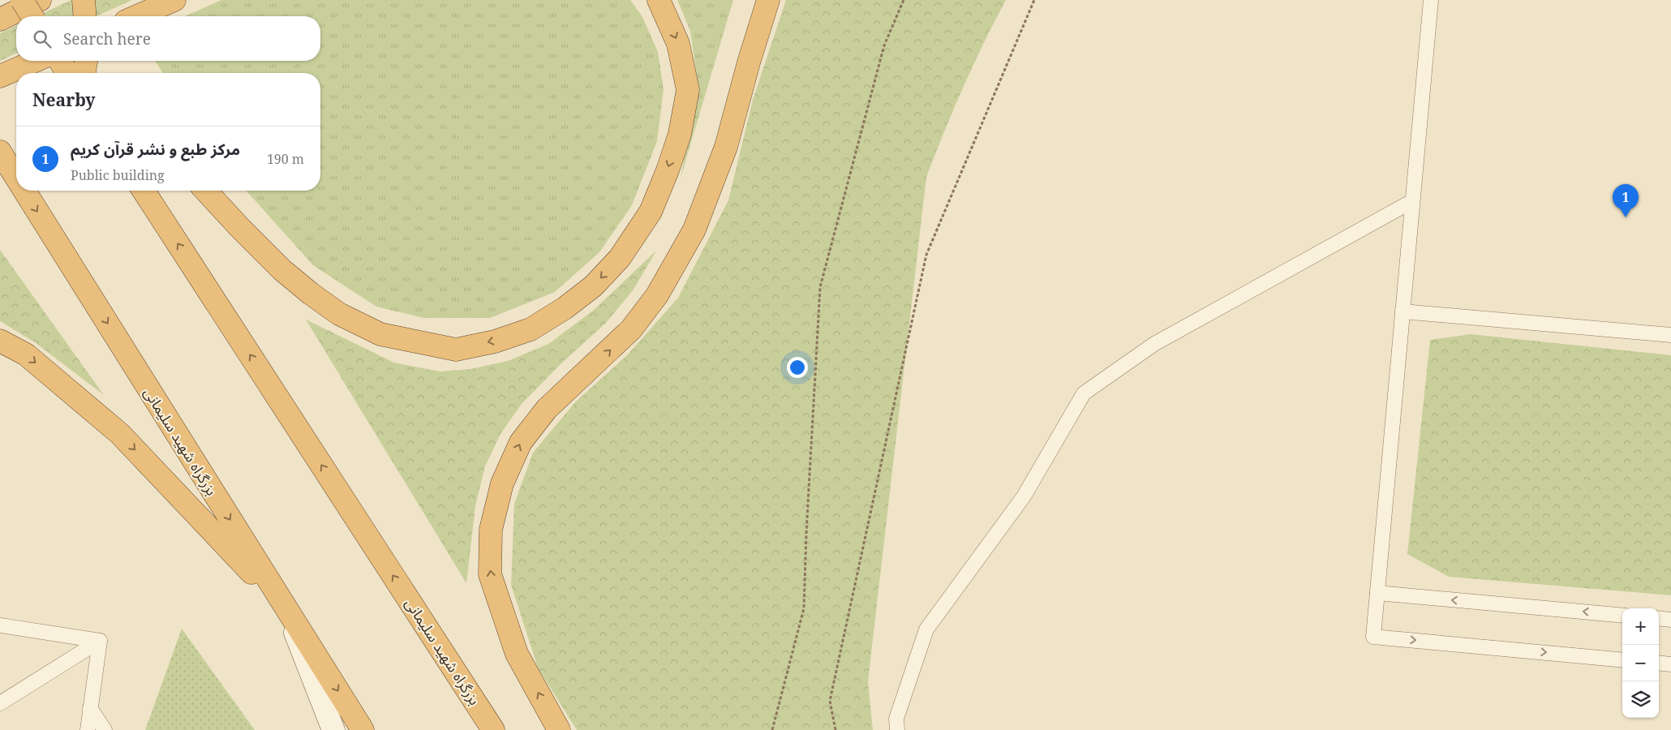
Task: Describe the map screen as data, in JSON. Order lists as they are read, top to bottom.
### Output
{
  "streets": {
    "highway": ["بزرگراه شهید سلیمانی"]
  },
  "page": {
    "search": "Search here",
    "heading": "Nearby",
    "list": [
      {
        "mark": "1",
        "name": "مرکز طبع و نشر قرآن کریم",
        "note": "Public building",
        "value": "190 m"
      }
    ],
    "pins": "1",
    "map_buttons": ["+", "−"]
  }
}
